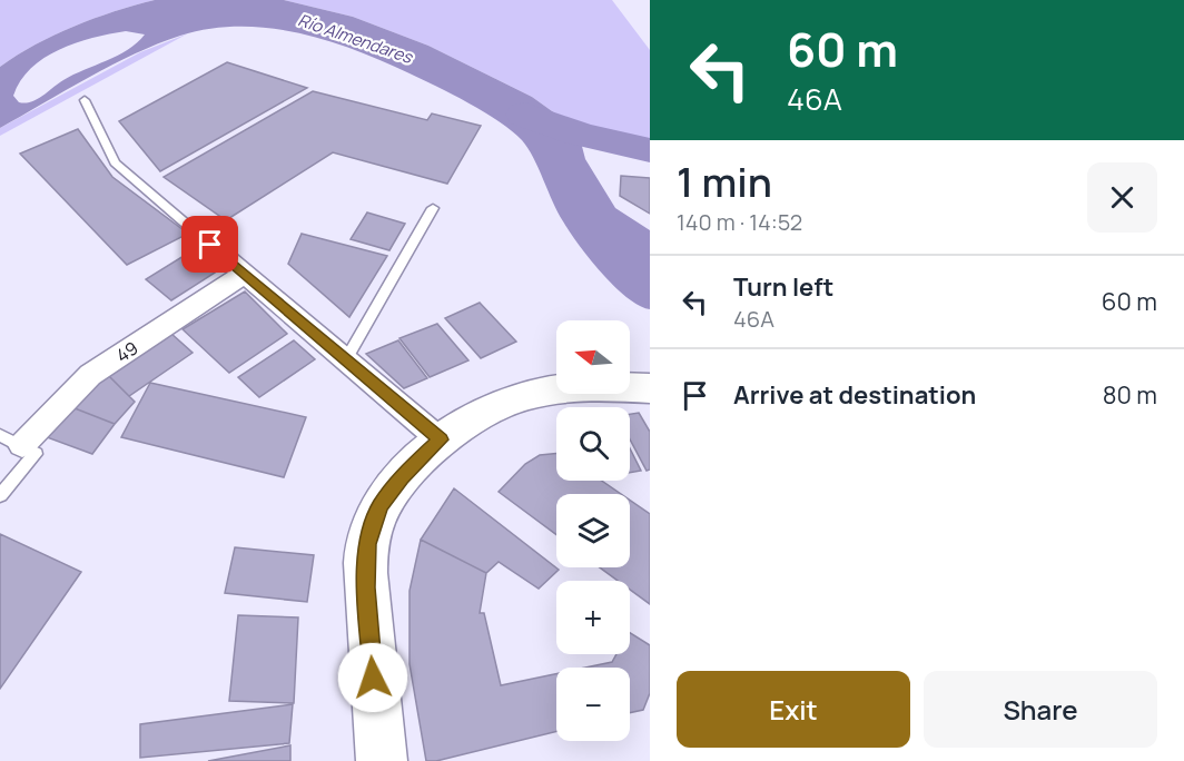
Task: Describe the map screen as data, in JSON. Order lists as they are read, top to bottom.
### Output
{
  "streets": {
    "street": ["49"]
  },
  "water": ["Río Almendares"],
  "north": "left",
  "page": {
    "turn": ["60 m", "46A"],
    "heading": ["1 min", "140 m · 14:52"],
    "list": [
      {
        "name": "Turn left",
        "note": "46A",
        "value": "60 m"
      },
      {
        "name": "Arrive at destination",
        "value": "80 m"
      }
    ],
    "map_buttons": ["+", "−"],
    "buttons": ["Exit", "Share"]
  }
}
